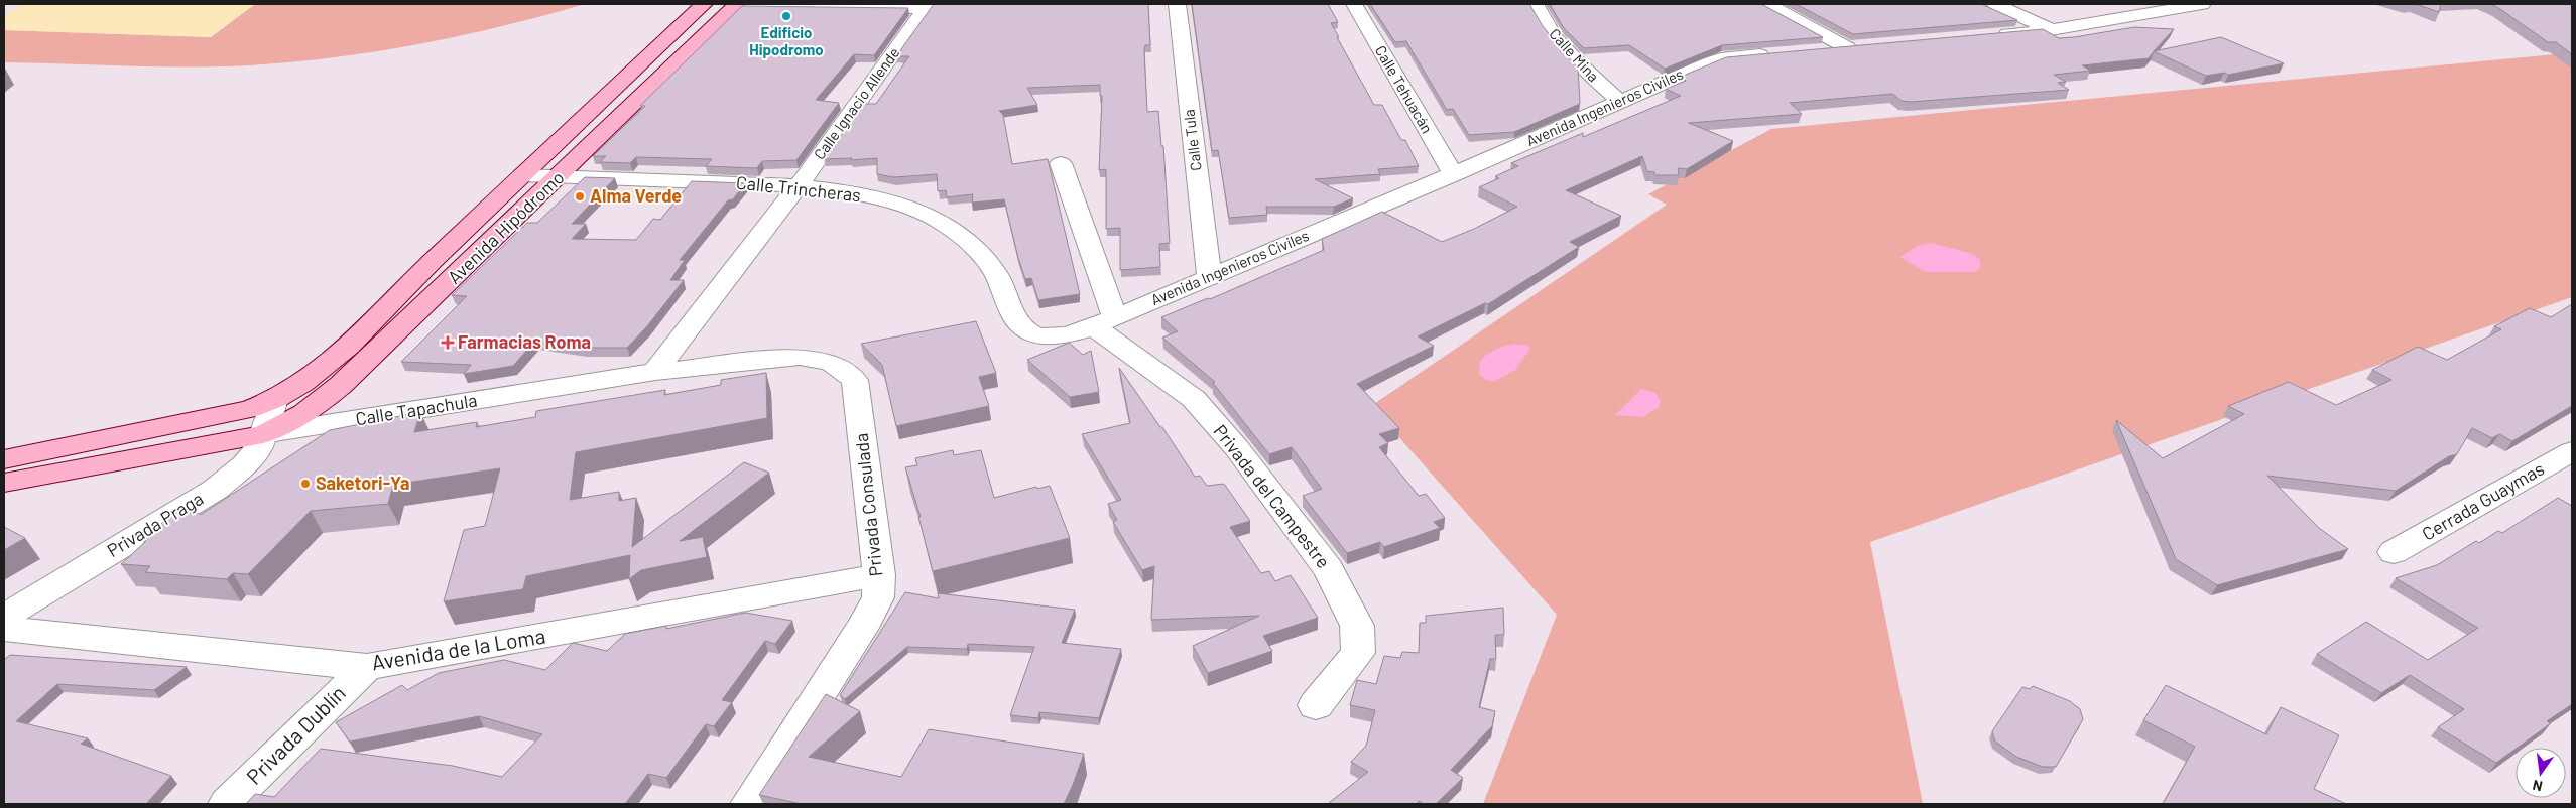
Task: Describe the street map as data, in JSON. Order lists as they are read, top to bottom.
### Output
{
  "streets": {
    "main road": ["Avenida Hipódromo", "Calle Tapachula"],
    "street": [
      "Calle Mina",
      "Calle Tehuacán",
      "Calle Ignacio Allende",
      "Avenida Ingenieros Civiles",
      "Calle Tula",
      "Calle Trincheras",
      "Privada del Campestre",
      "Cerrada Guaymas",
      "Privada Consulada",
      "Privada Praga",
      "Avenida de la Loma",
      "Privada Dublín"
    ]
  },
  "crossings": [
    ["Calle Mina", "Avenida Ingenieros Civiles"],
    ["Calle Tehuacán", "Avenida Ingenieros Civiles"],
    ["Calle Ignacio Allende", "Calle Trincheras"],
    ["Calle Ignacio Allende", "Calle Tapachula"],
    ["Avenida Ingenieros Civiles", "Calle Tula"],
    ["Avenida Ingenieros Civiles", "Calle Trincheras"],
    ["Avenida Ingenieros Civiles", "Privada del Campestre"],
    ["Calle Trincheras", "Avenida Hipódromo"],
    ["Avenida Hipódromo", "Calle Tapachula"],
    ["Avenida Hipódromo", "Privada Praga"],
    ["Calle Tapachula", "Privada Consulada"],
    ["Calle Tapachula", "Privada Praga"],
    ["Privada Consulada", "Avenida de la Loma"],
    ["Avenida de la Loma", "Privada Dublín"]
  ],
  "places": {
    "other": ["Edificio Hipodromo", "Alma Verde", "Saketori-Ya"],
    "health": ["Farmacias Roma"]
  },
  "north": "bottom"
}
